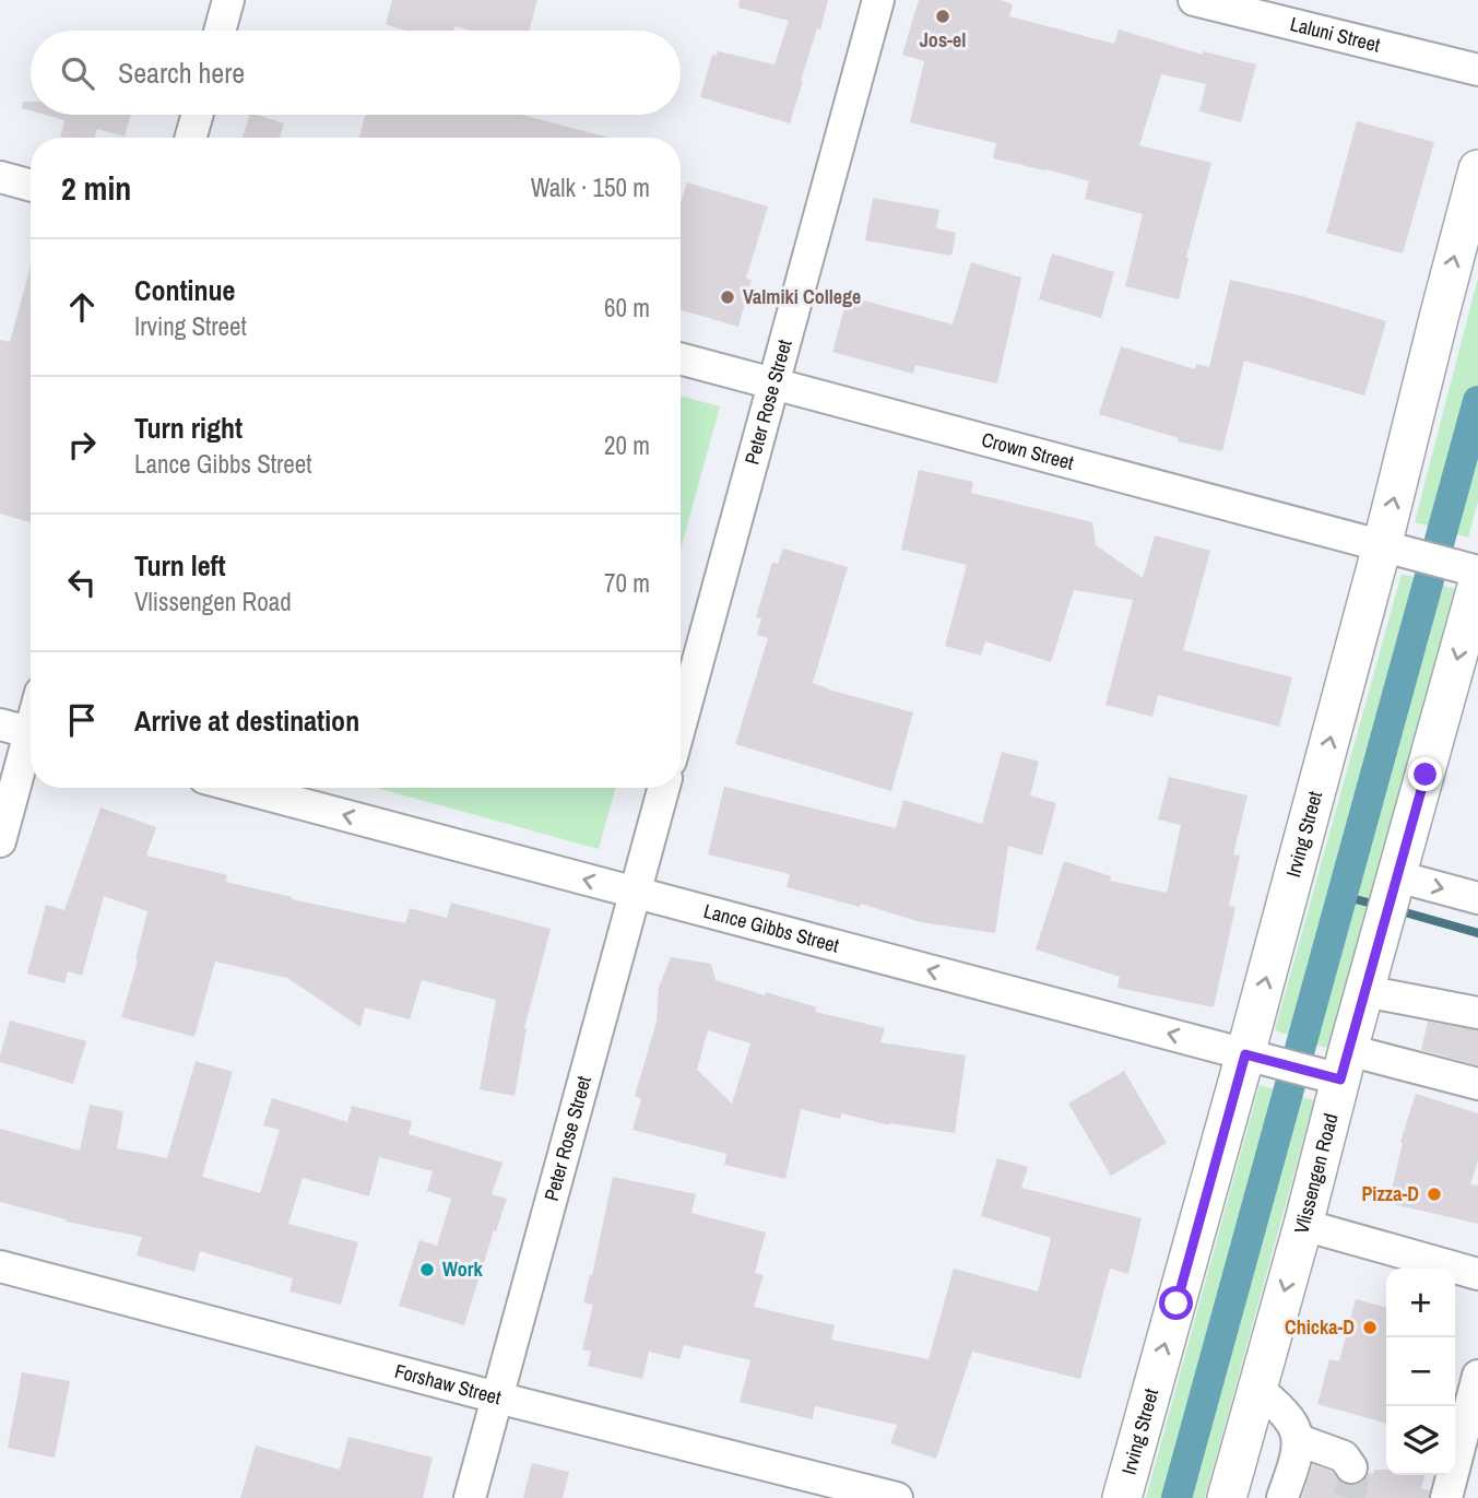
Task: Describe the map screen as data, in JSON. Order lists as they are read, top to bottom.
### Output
{
  "streets": {
    "main road": ["Irving Street", "Vlissengen Road"],
    "street": [
      "Laluni Street",
      "Peter Rose Street",
      "Crown Street",
      "Lance Gibbs Street",
      "Forshaw Street"
    ]
  },
  "crossings": [
    ["Peter Rose Street", "Crown Street"],
    ["Peter Rose Street", "Lance Gibbs Street"],
    ["Peter Rose Street", "Forshaw Street"],
    ["Crown Street", "Irving Street"],
    ["Crown Street", "Vlissengen Road"],
    ["Irving Street", "Lance Gibbs Street"],
    ["Lance Gibbs Street", "Vlissengen Road"]
  ],
  "one_way": ["Irving Street", "Lance Gibbs Street", "Vlissengen Road"],
  "places": [
    "Jos-el",
    "Valmiki College",
    "Pizza-D",
    "Work",
    "Chicka-D"
  ],
  "page": {
    "search": "Search here",
    "heading": ["2 min", "Walk · 150 m"],
    "list": [
      ["Continue", "Irving Street", "60 m"],
      ["Turn right", "Lance Gibbs Street", "20 m"],
      ["Turn left", "Vlissengen Road", "70 m"],
      "Arrive at destination"
    ],
    "map_buttons": ["+", "−"]
  }
}
